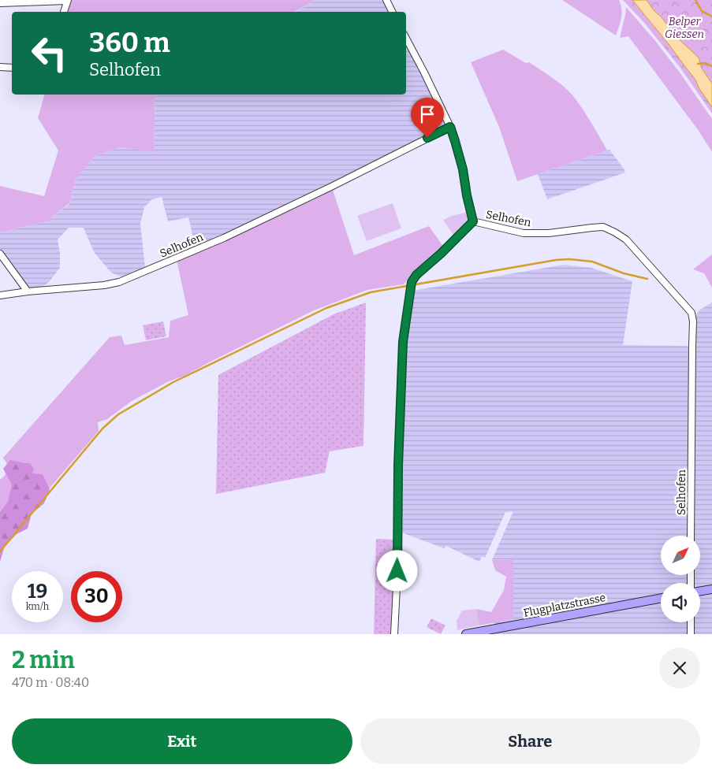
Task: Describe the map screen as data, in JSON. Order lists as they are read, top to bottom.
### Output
{
  "streets": {
    "street": ["Selhofen", "Flugplatzstrasse"]
  },
  "parks": ["Belper Giessen"],
  "north": "top right",
  "page": {
    "turn": ["360 m", "Selhofen"],
    "speed": "19 km/h",
    "limit": "30",
    "heading": ["2 min", "470 m · 08:40"],
    "buttons": ["Exit", "Share"]
  }
}
